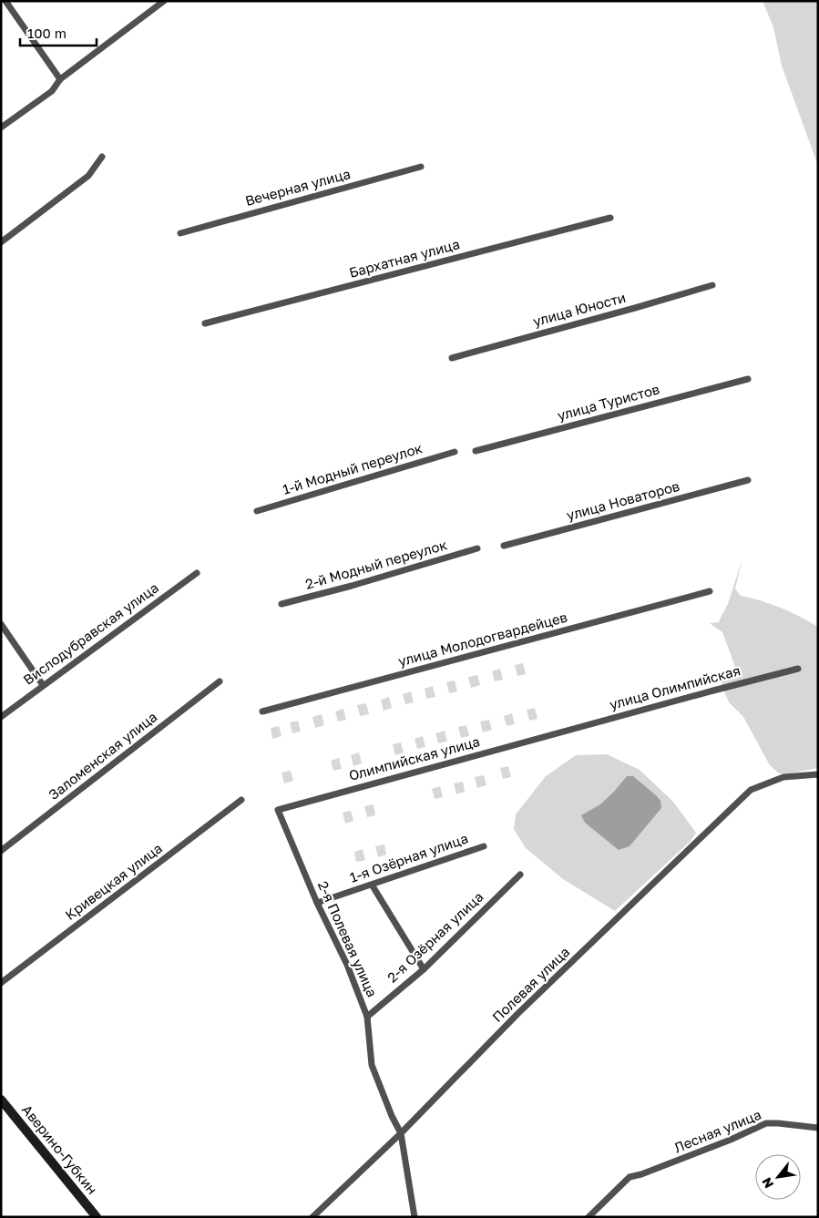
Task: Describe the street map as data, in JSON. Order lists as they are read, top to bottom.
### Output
{
  "streets": {
    "main road": ["Аверино-Губкин"],
    "street": [
      "Вечерная улица",
      "Бархатная улица",
      "улица Юности",
      "улица Туристов",
      "1-й Модный переулок",
      "улица Новаторов",
      "2-й Модный переулок",
      "Вислодубравская улица",
      "улица Молодогвардейцев",
      "улица Олимпийская",
      "Заломенская улица",
      "Олимпийская улица",
      "1-я Озёрная улица",
      "Кривецкая улица",
      "2-я Озёрная улица",
      "2-я Полевая улица",
      "Полевая улица",
      "Лесная улица"
    ]
  },
  "crossings": [
    ["улица Олимпийская", "Олимпийская улица"],
    ["Олимпийская улица", "2-я Полевая улица"],
    ["1-я Озёрная улица", "2-я Полевая улица"],
    ["2-я Озёрная улица", "2-я Полевая улица"],
    ["2-я Полевая улица", "Полевая улица"]
  ],
  "scale_bar": "100 m",
  "north": "bottom left"
}
